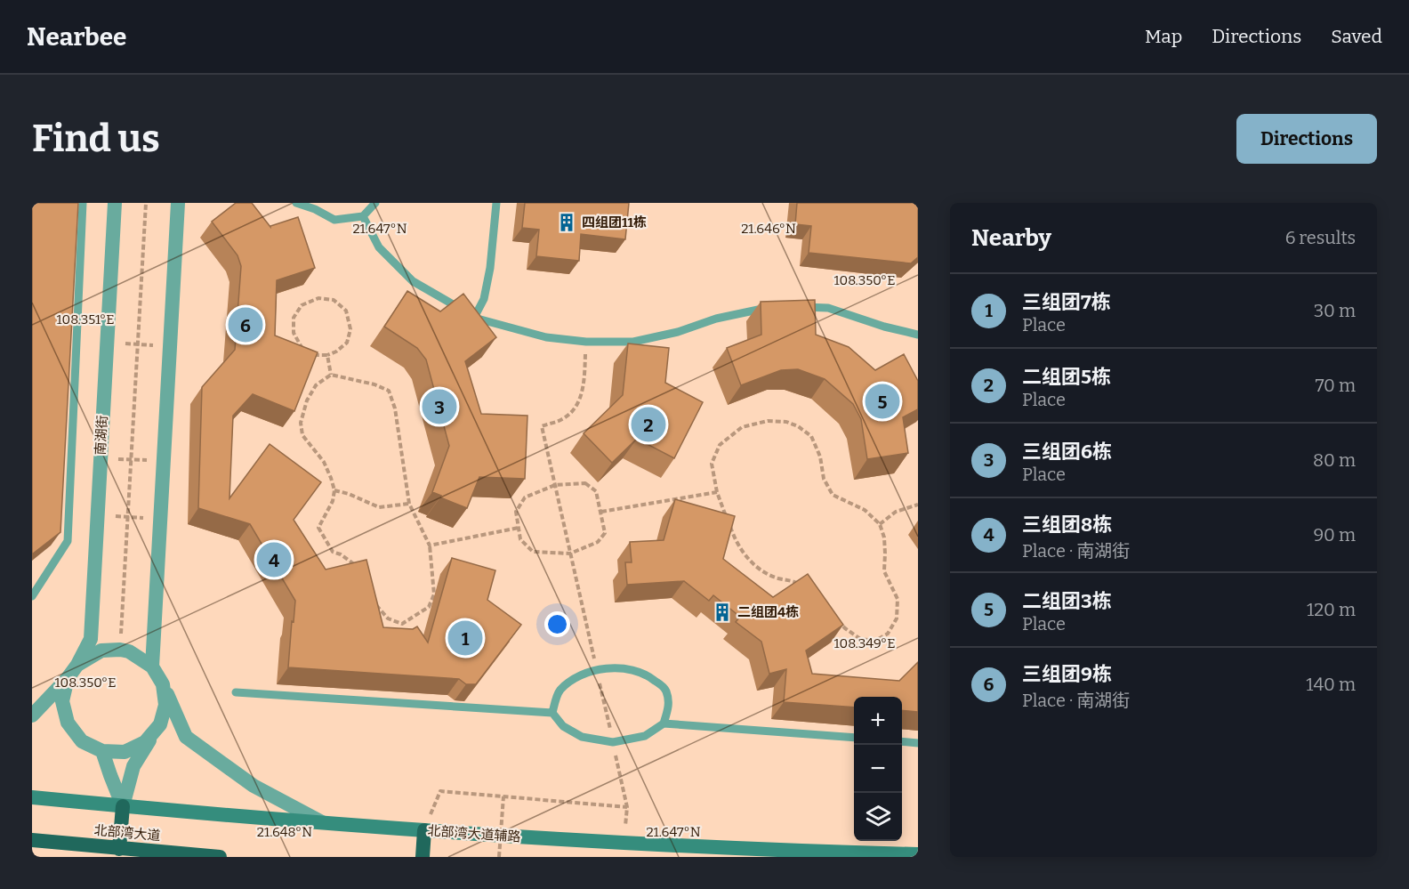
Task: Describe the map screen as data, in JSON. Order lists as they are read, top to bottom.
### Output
{
  "streets": {
    "highway": ["北部湾大道"],
    "main road": ["北部湾大道辅路"],
    "street": ["南湖街"]
  },
  "places": {
    "building": ["四组团11栋", "二组团4栋"]
  },
  "page": {
    "header": "Nearbee",
    "nav": ["Map", "Directions", "Saved"],
    "buttons": "Directions",
    "title": "Find us",
    "heading": ["Nearby", "6 results"],
    "list": [
      {
        "mark": "1",
        "name": "三组团7栋",
        "note": "Place",
        "value": "30 m"
      },
      {
        "mark": "2",
        "name": "二组团5栋",
        "note": "Place",
        "value": "70 m"
      },
      {
        "mark": "3",
        "name": "三组团6栋",
        "note": "Place",
        "value": "80 m"
      },
      {
        "mark": "4",
        "name": "三组团8栋",
        "note": "Place · 南湖街",
        "value": "90 m"
      },
      {
        "mark": "5",
        "name": "二组团3栋",
        "note": "Place",
        "value": "120 m"
      },
      {
        "mark": "6",
        "name": "三组团9栋",
        "note": "Place · 南湖街",
        "value": "140 m"
      }
    ],
    "pins": [
      "6",
      "5",
      "3",
      "2",
      "4",
      "1"
    ],
    "map_buttons": ["+", "−"]
  },
  "coordinates": [
    "21.647°N",
    "21.646°N",
    "108.350°E",
    "108.351°E",
    "108.349°E",
    "21.648°N"
  ]
}
